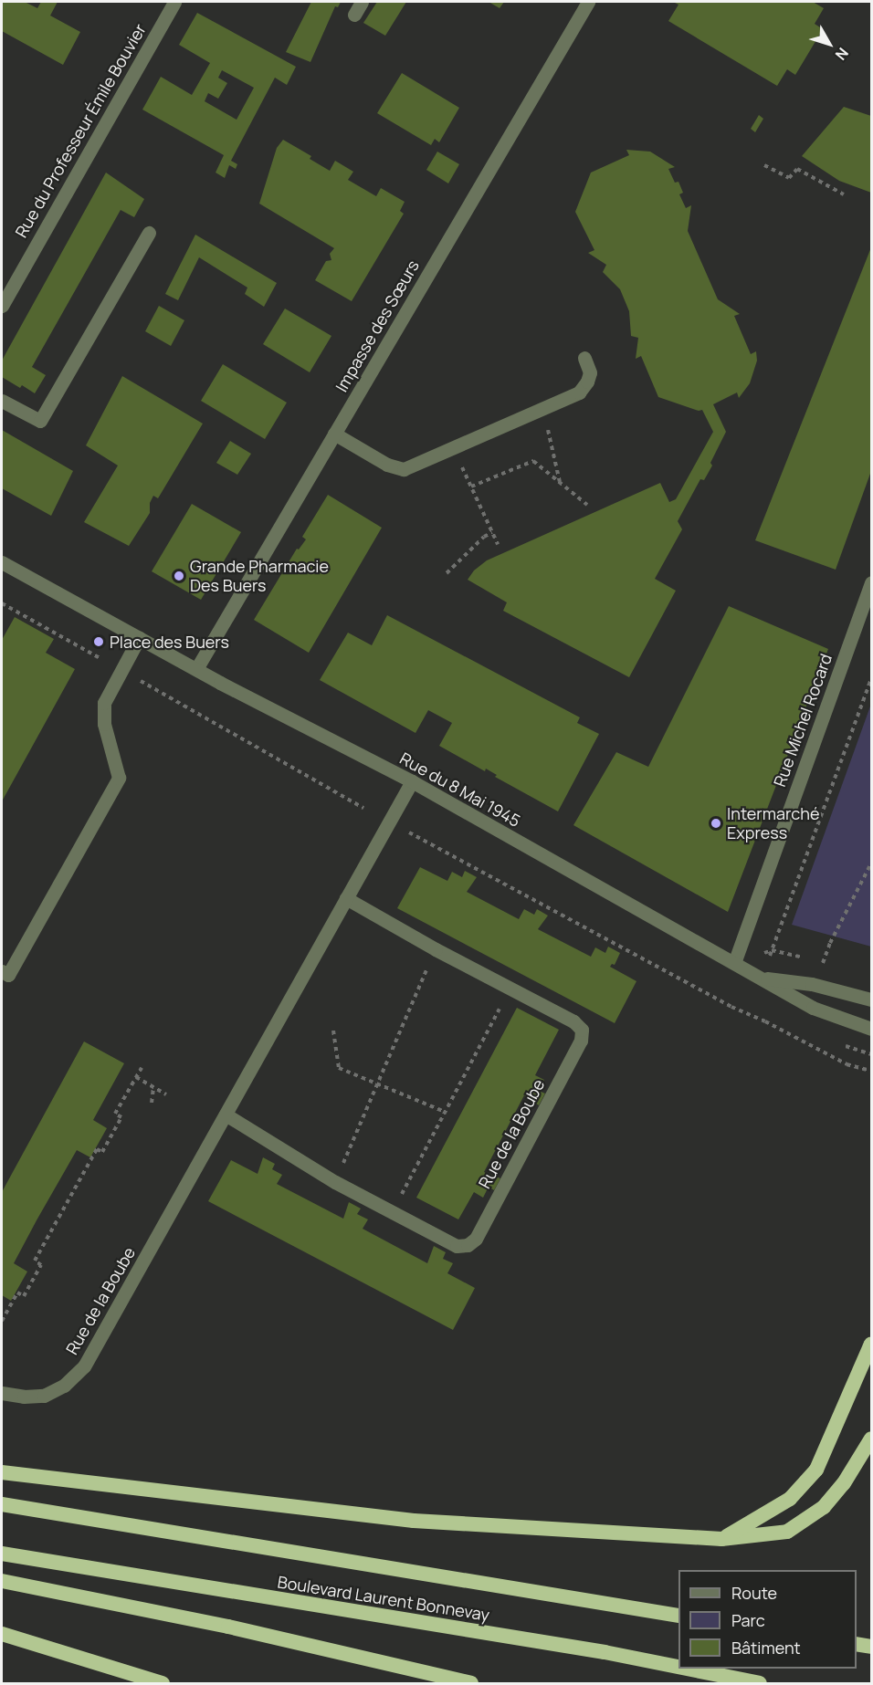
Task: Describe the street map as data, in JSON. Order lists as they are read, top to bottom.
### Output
{
  "streets": {
    "highway": ["Boulevard Laurent Bonnevay"],
    "street": [
      "Rue du Professeur Émile Bouvier",
      "Impasse des Sœurs",
      "Rue Michel Rocard",
      "Rue du 8 Mai 1945",
      "Rue de la Boube"
    ]
  },
  "crossings": [
    ["Impasse des Sœurs", "Rue du 8 Mai 1945"],
    ["Rue Michel Rocard", "Rue du 8 Mai 1945"],
    ["Rue du 8 Mai 1945", "Rue de la Boube"]
  ],
  "places": ["Grande Pharmacie Des Buers", "Place des Buers", "Intermarché Express"],
  "legend": ["Route", "Parc", "Bâtiment"],
  "north": "bottom right"
}
